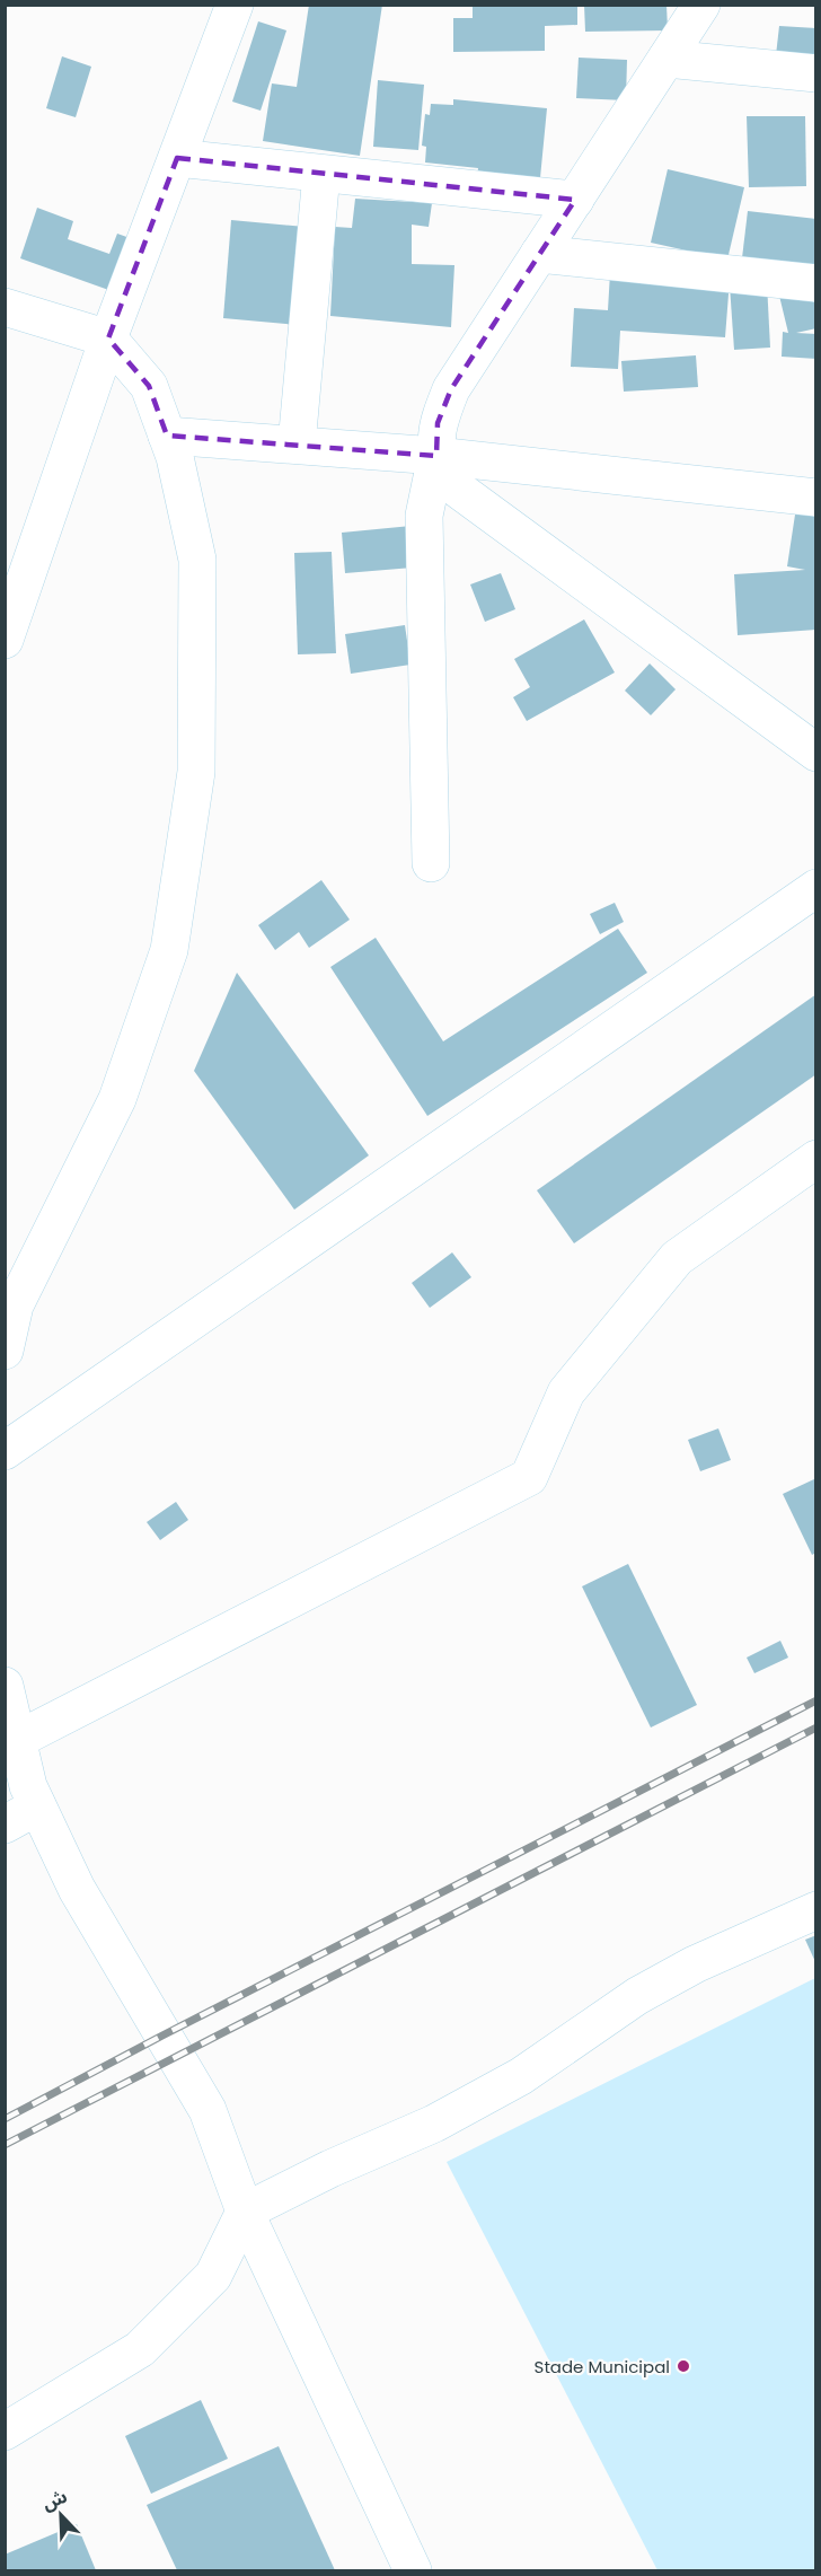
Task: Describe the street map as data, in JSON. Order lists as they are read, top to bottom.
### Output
{
  "places": ["Stade Municipal"],
  "north": "top left"
}
